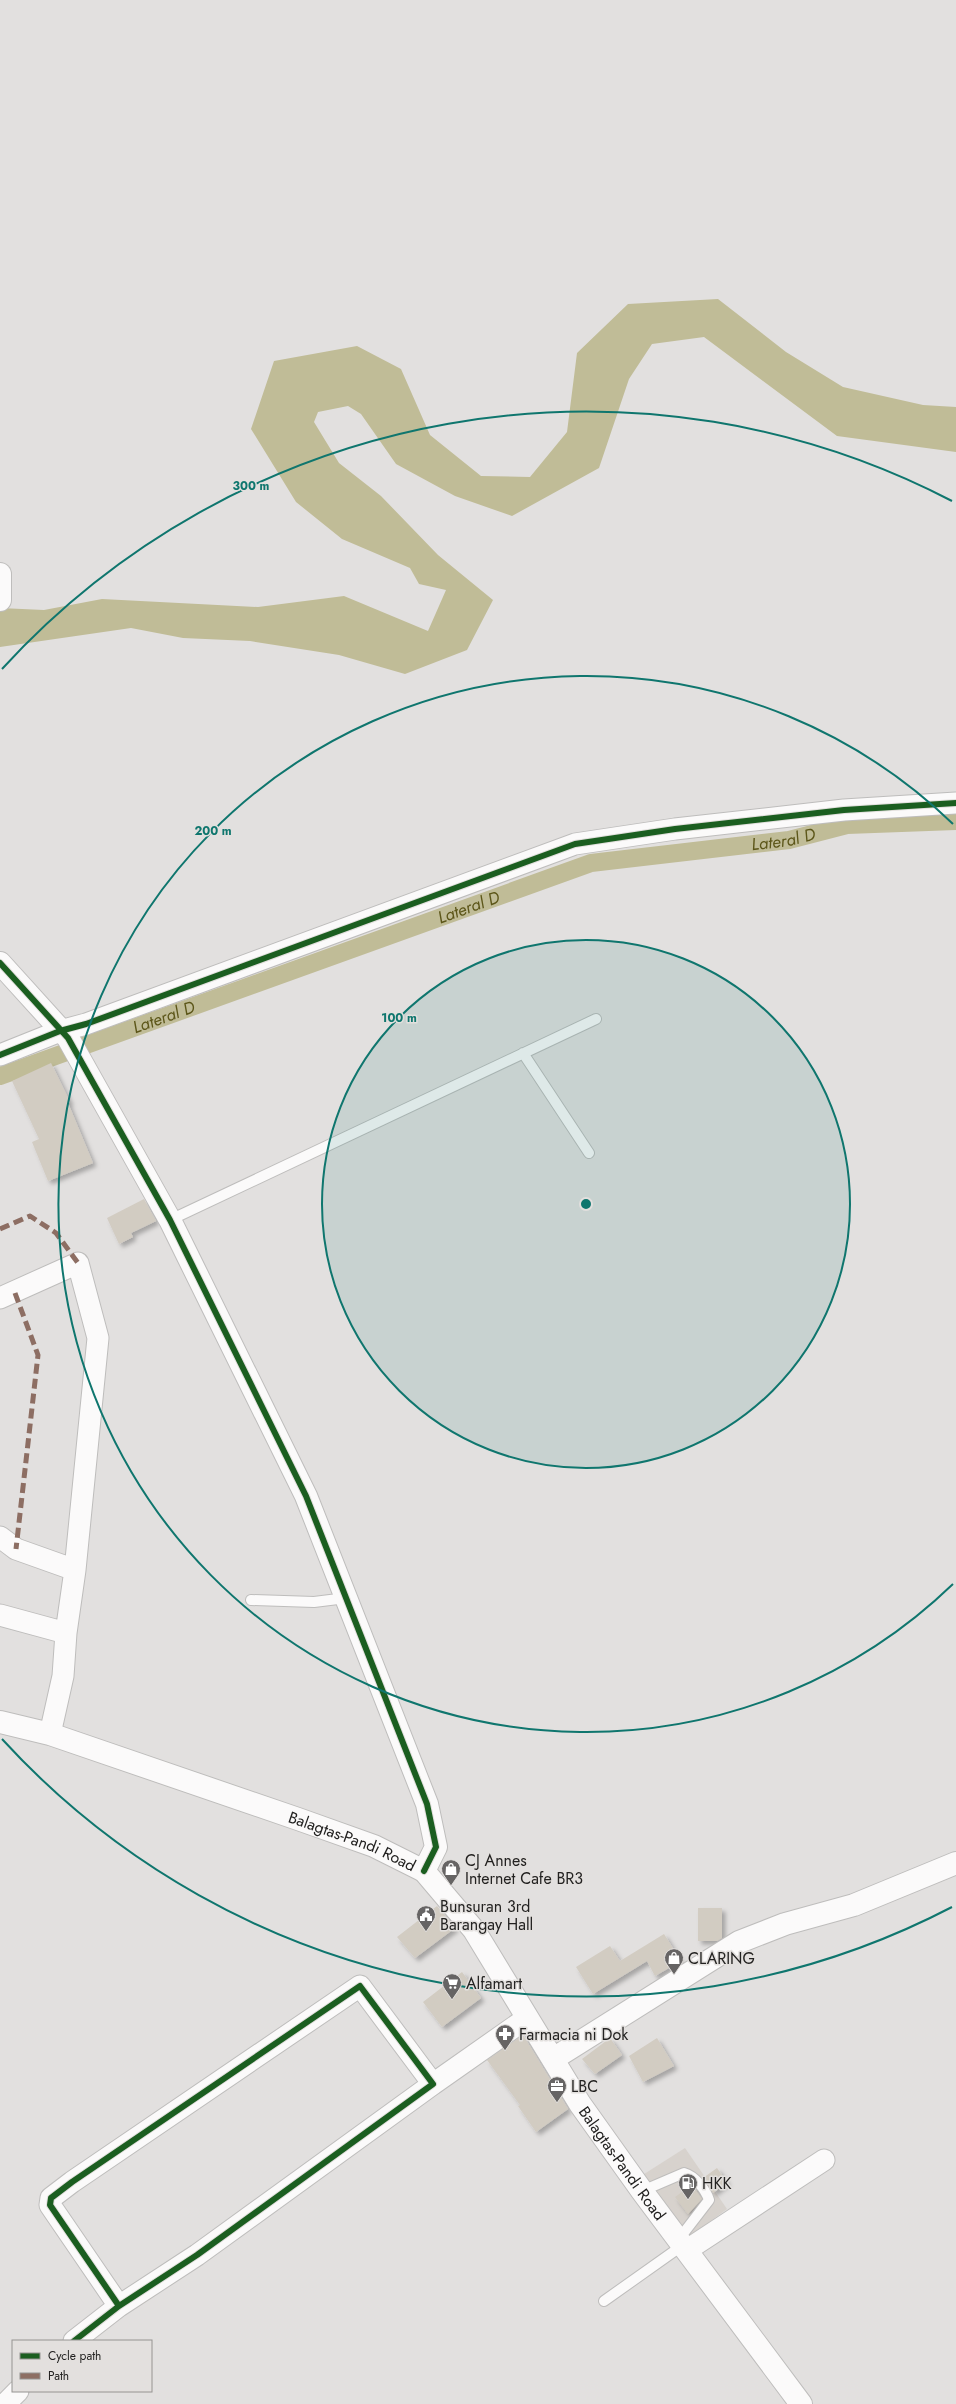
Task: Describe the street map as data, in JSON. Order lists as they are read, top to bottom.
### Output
{
  "streets": {
    "street": ["Balagtas-Pandi Road"]
  },
  "water": ["Lateral D"],
  "places": {
    "shop": ["CJ Annes Internet Cafe BR3", "CLARING"],
    "public building": ["Bunsuran 3rd Barangay Hall"],
    "supermarket": ["Alfamart"],
    "pharmacy": ["Farmacia ni Dok"],
    "office": ["LBC"],
    "fuel station": ["HKK"]
  },
  "legend": ["Cycle path", "Path"],
  "rings": ["300 m", "200 m", "100 m"]
}
